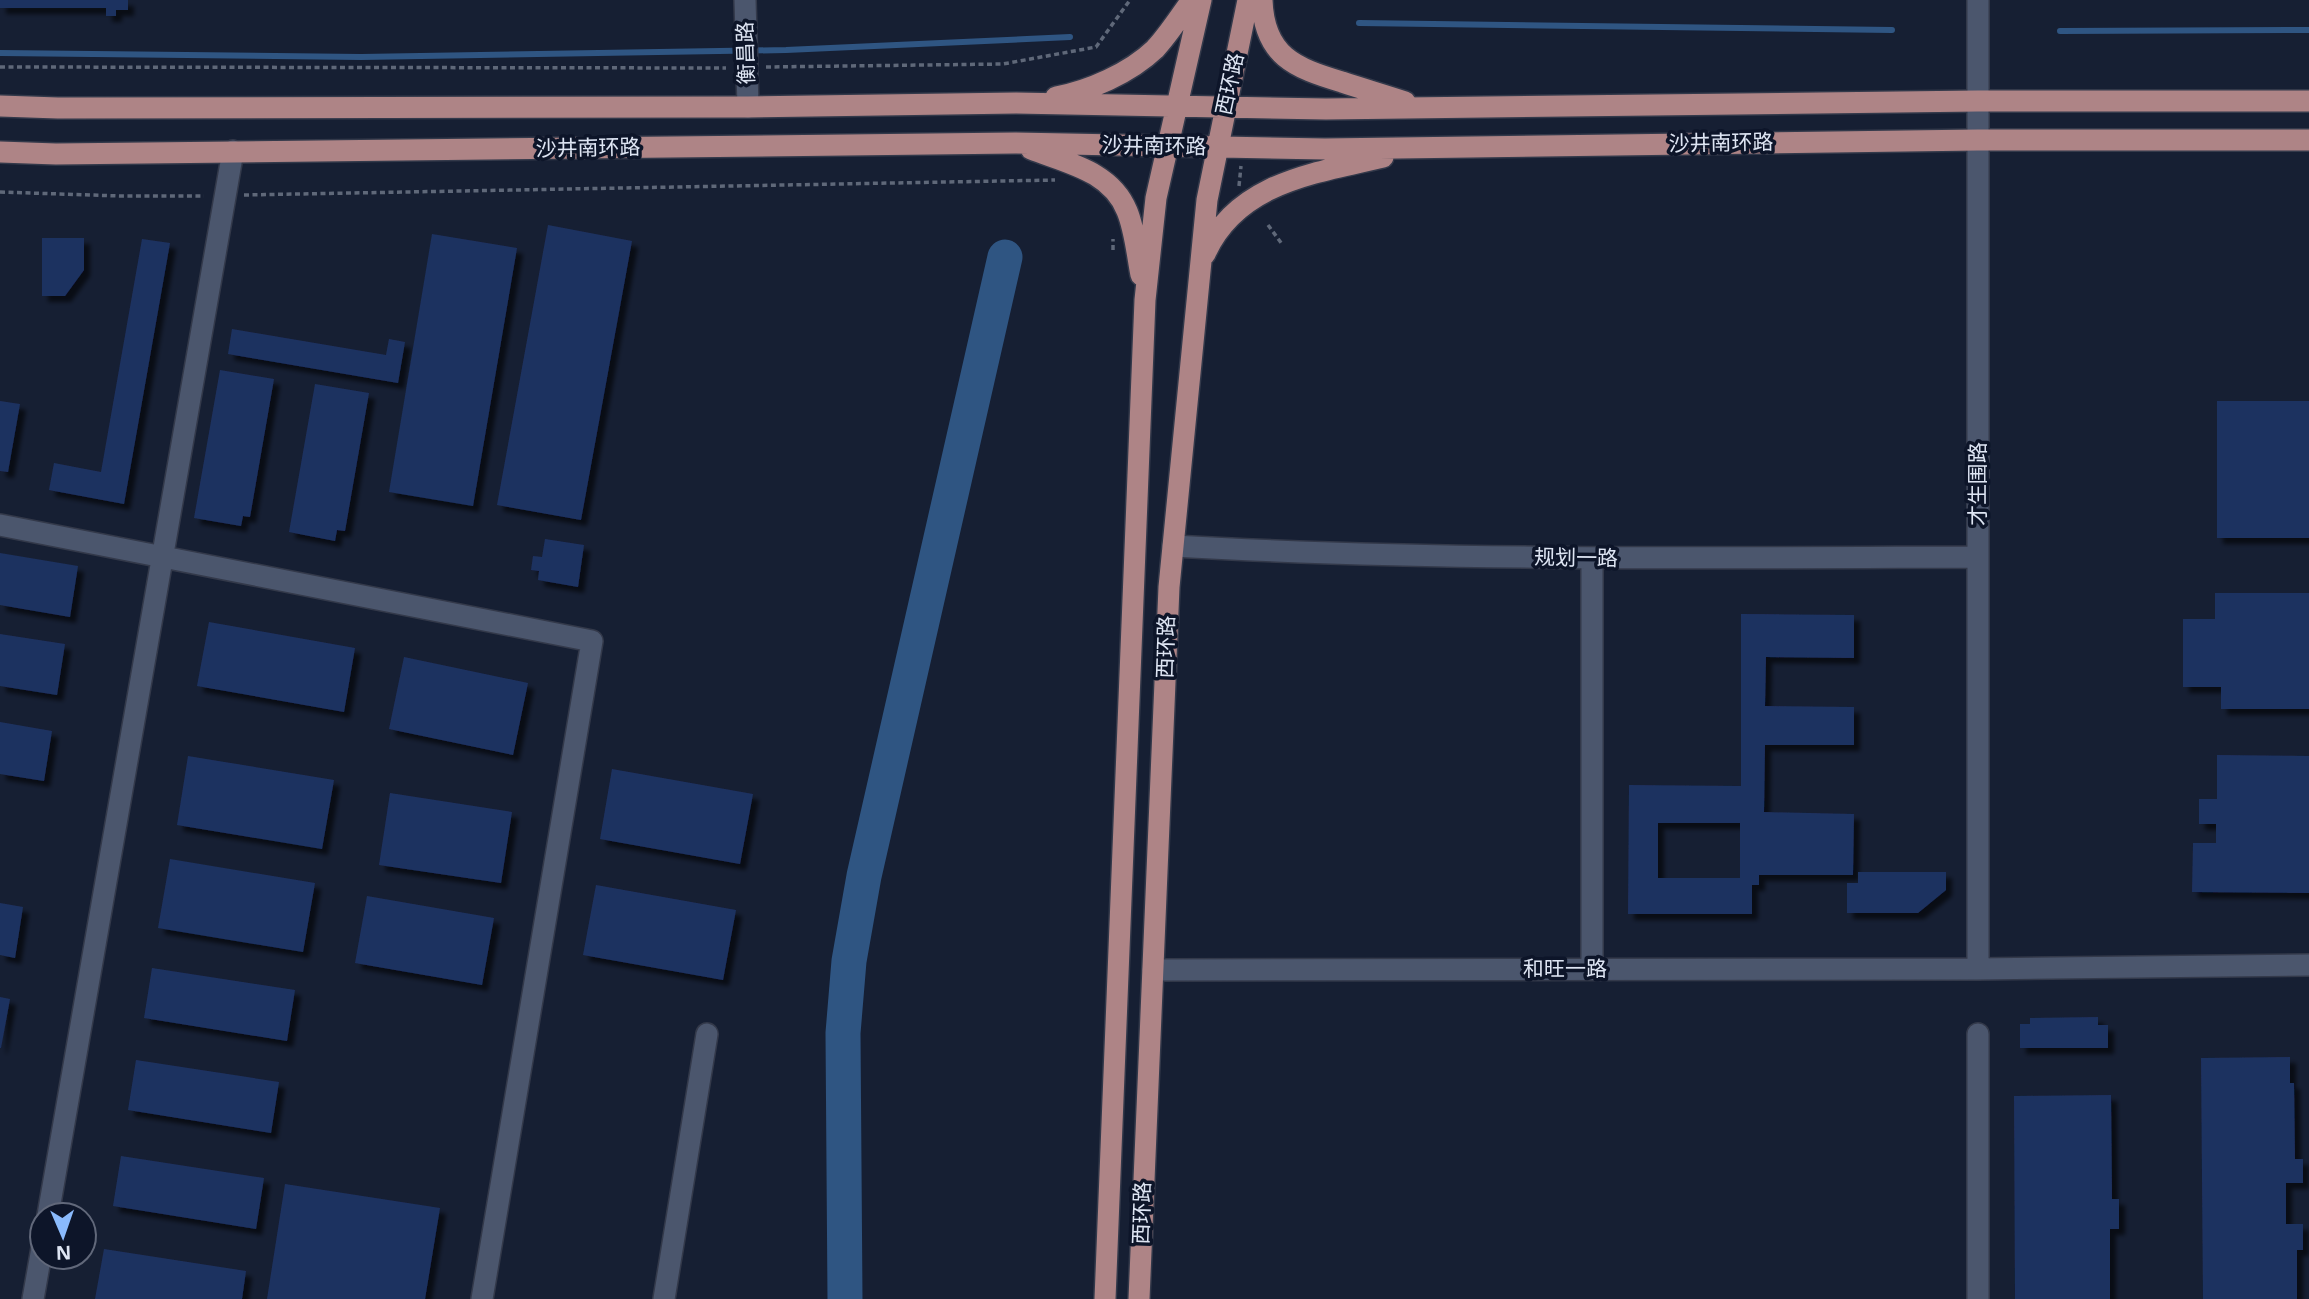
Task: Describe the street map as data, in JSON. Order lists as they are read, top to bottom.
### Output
{
  "streets": {
    "main road": ["西环路", "沙井南环路"],
    "street": [
      "衡昌路",
      "才生围路",
      "规划一路",
      "和旺一路"
    ]
  },
  "crossings": [
    ["衡昌路", "沙井南环路"],
    ["西环路", "沙井南环路"],
    ["西环路", "规划一路"],
    ["西环路", "和旺一路"],
    ["沙井南环路", "才生围路"],
    ["才生围路", "规划一路"],
    ["才生围路", "和旺一路"]
  ],
  "north": "bottom"
}
